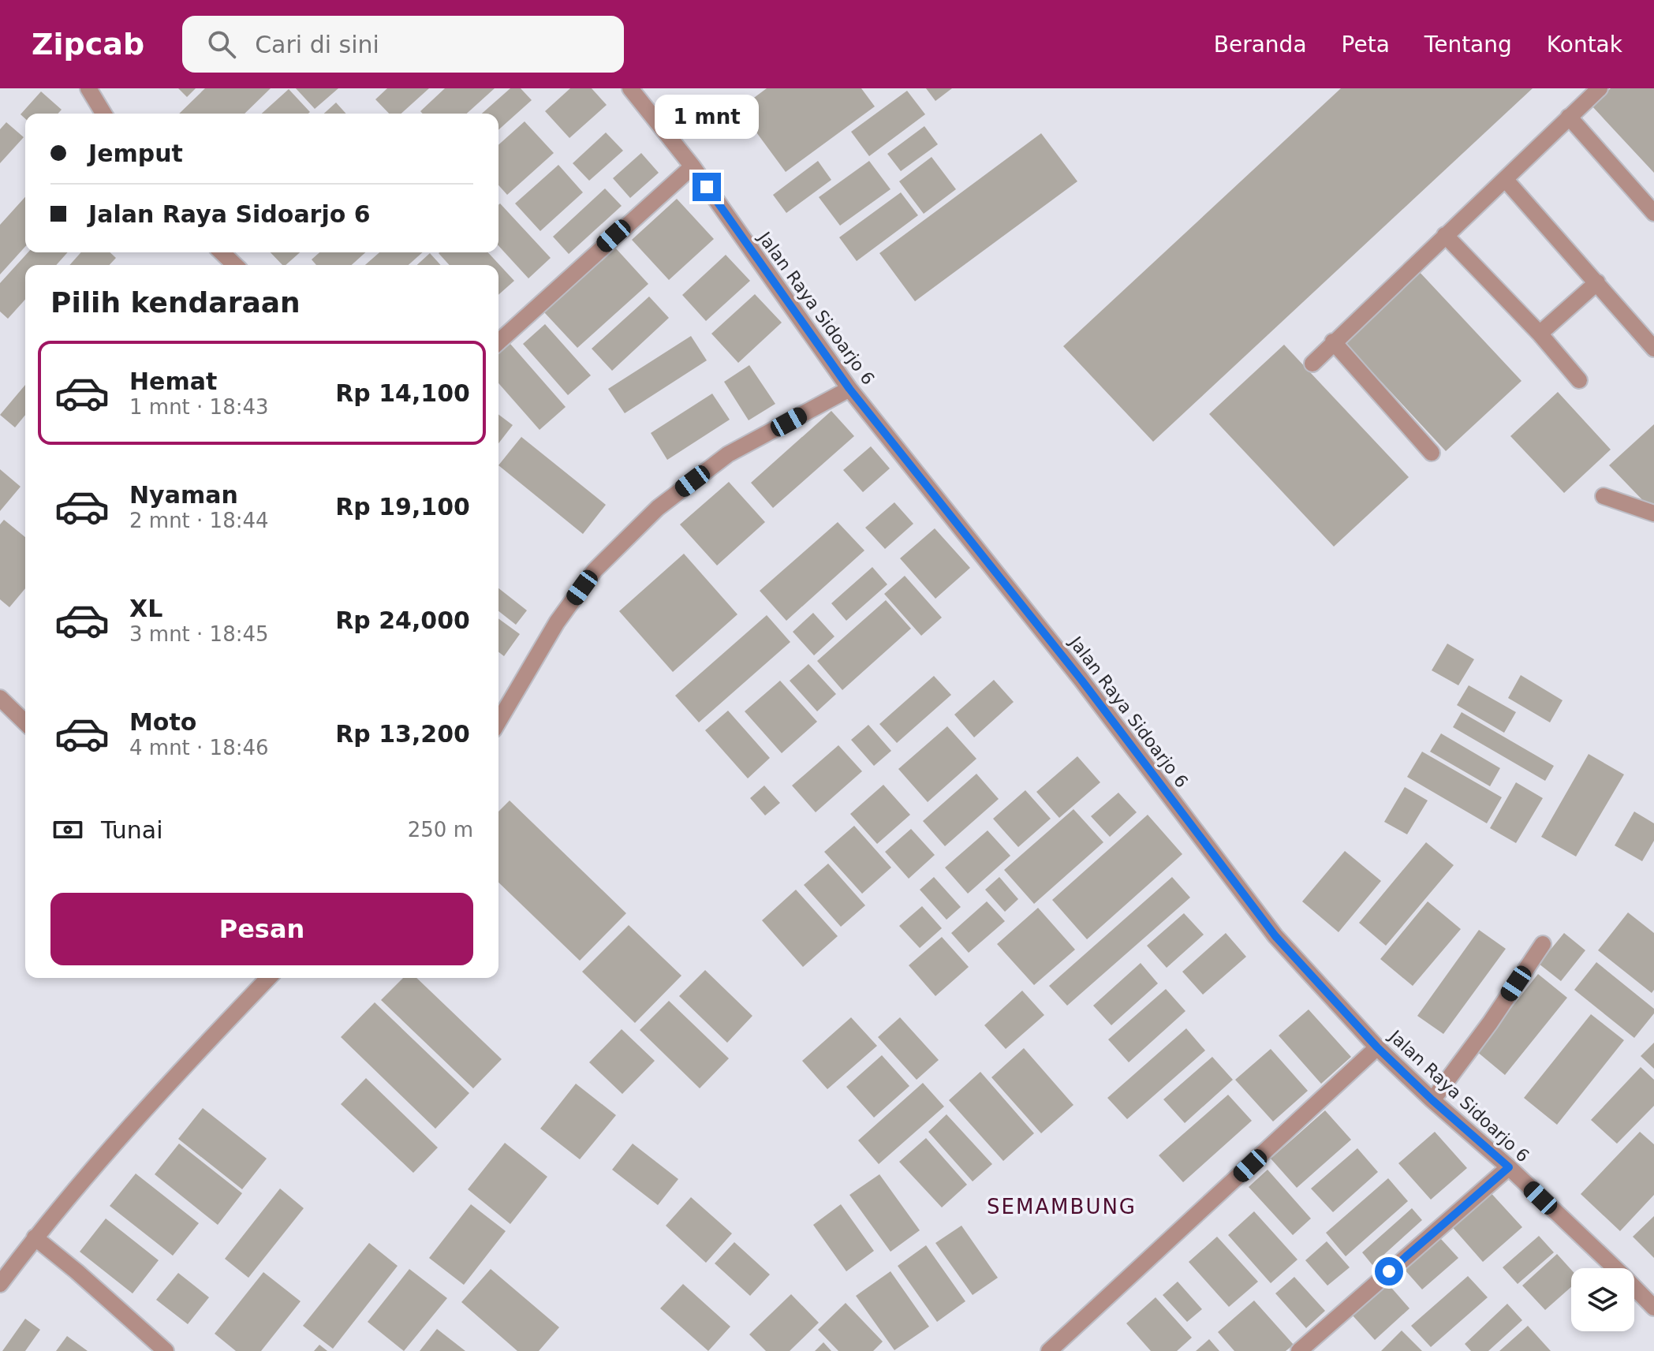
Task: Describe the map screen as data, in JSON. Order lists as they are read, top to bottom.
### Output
{
  "streets": {
    "street": ["Jalan Raya Sidoarjo 6"]
  },
  "districts": ["SEMAMBUNG"],
  "page": {
    "header": "Zipcab",
    "search": "Cari di sini",
    "nav": [
      "Beranda",
      "Peta",
      "Tentang",
      "Kontak"
    ],
    "bubble": "1 mnt",
    "banner": ["Jemput", "Jalan Raya Sidoarjo 6"],
    "heading": "Pilih kendaraan",
    "list": [
      {
        "name": "Hemat",
        "note": "1 mnt · 18:43",
        "value": "Rp 14,100"
      },
      {
        "name": "Nyaman",
        "note": "2 mnt · 18:44",
        "value": "Rp 19,100"
      },
      {
        "name": "XL",
        "note": "3 mnt · 18:45",
        "value": "Rp 24,000"
      },
      {
        "name": "Moto",
        "note": "4 mnt · 18:46",
        "value": "Rp 13,200"
      }
    ],
    "pay": ["Tunai", "250 m"],
    "buttons": "Pesan"
  }
}
